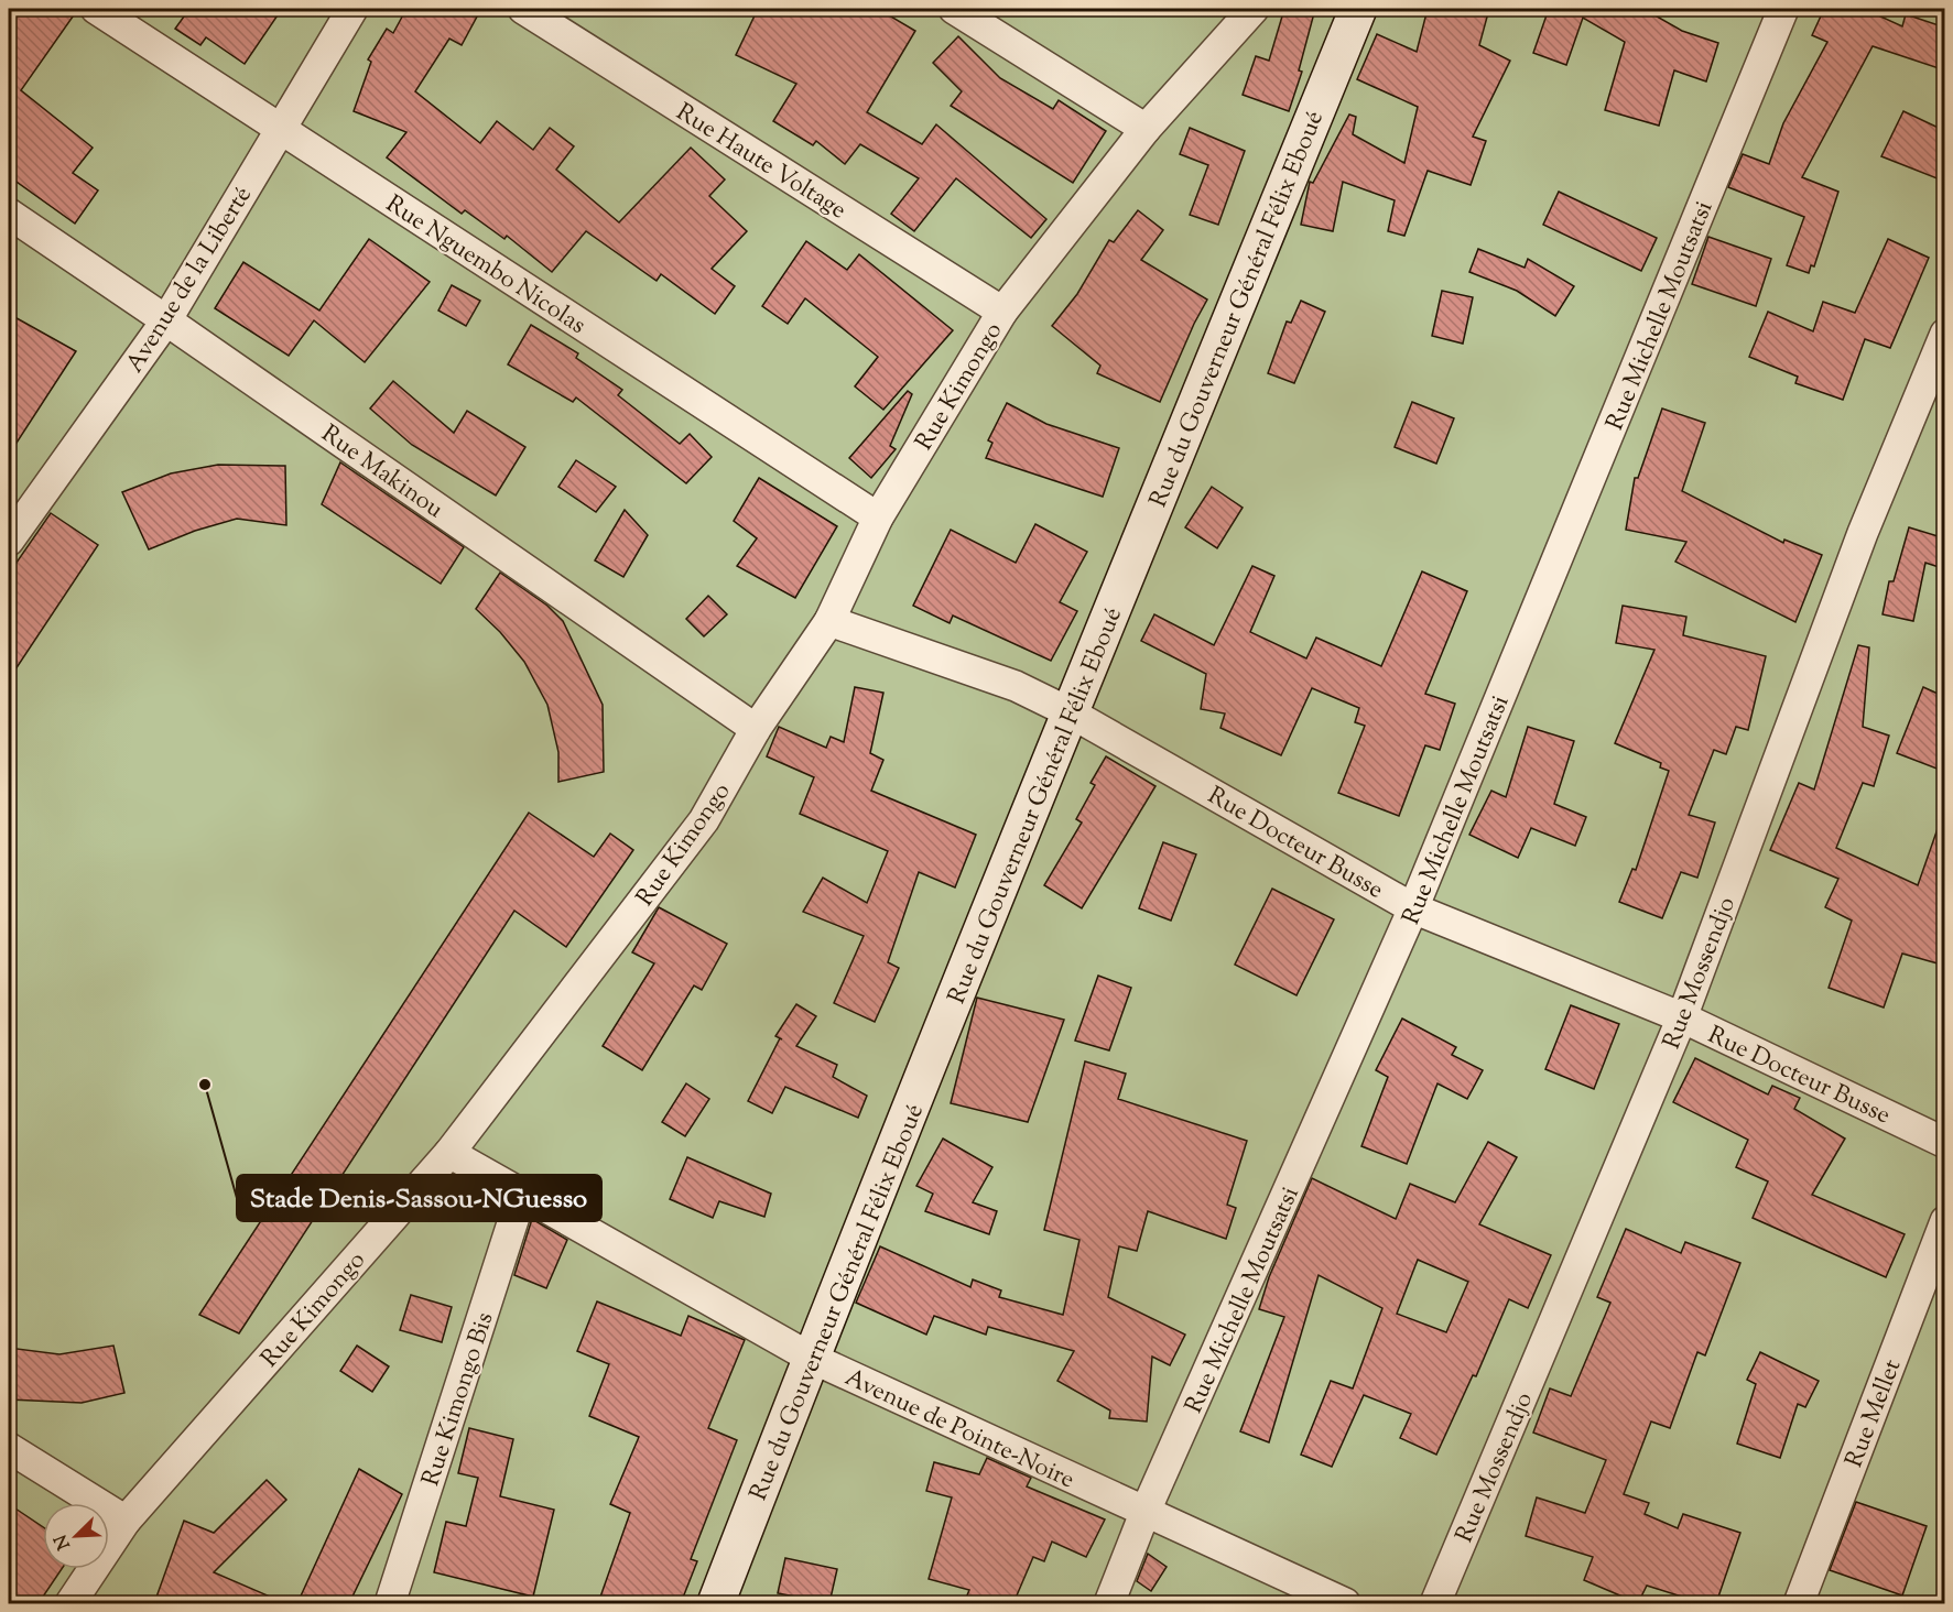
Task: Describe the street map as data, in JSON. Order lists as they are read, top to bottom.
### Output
{
  "streets": {
    "main road": ["Rue du Gouverneur Général Félix Eboué"],
    "street": [
      "Rue Haute Voltage",
      "Rue Nguembo Nicolas",
      "Avenue de la Liberté",
      "Rue Michelle Moutsatsi",
      "Rue Kimongo",
      "Rue Makinou",
      "Rue Docteur Busse",
      "Rue Mossendjo",
      "Rue Kimongo Bis",
      "Rue Mellet",
      "Avenue de Pointe-Noire"
    ]
  },
  "crossings": [
    ["Rue Haute Voltage", "Rue Kimongo"],
    ["Rue Nguembo Nicolas", "Avenue de la Liberté"],
    ["Rue Nguembo Nicolas", "Rue Kimongo"],
    ["Avenue de la Liberté", "Rue Makinou"],
    ["Rue du Gouverneur Général Félix Eboué", "Rue Docteur Busse"],
    ["Rue du Gouverneur Général Félix Eboué", "Avenue de Pointe-Noire"],
    ["Rue Michelle Moutsatsi", "Rue Docteur Busse"],
    ["Rue Michelle Moutsatsi", "Avenue de Pointe-Noire"],
    ["Rue Kimongo", "Rue Makinou"],
    ["Rue Kimongo", "Rue Docteur Busse"],
    ["Rue Kimongo", "Avenue de Pointe-Noire"],
    ["Rue Docteur Busse", "Rue Mossendjo"],
    ["Rue Kimongo Bis", "Avenue de Pointe-Noire"]
  ],
  "places": ["Stade Denis-Sassou-NGuesso"],
  "north": "bottom left"
}
